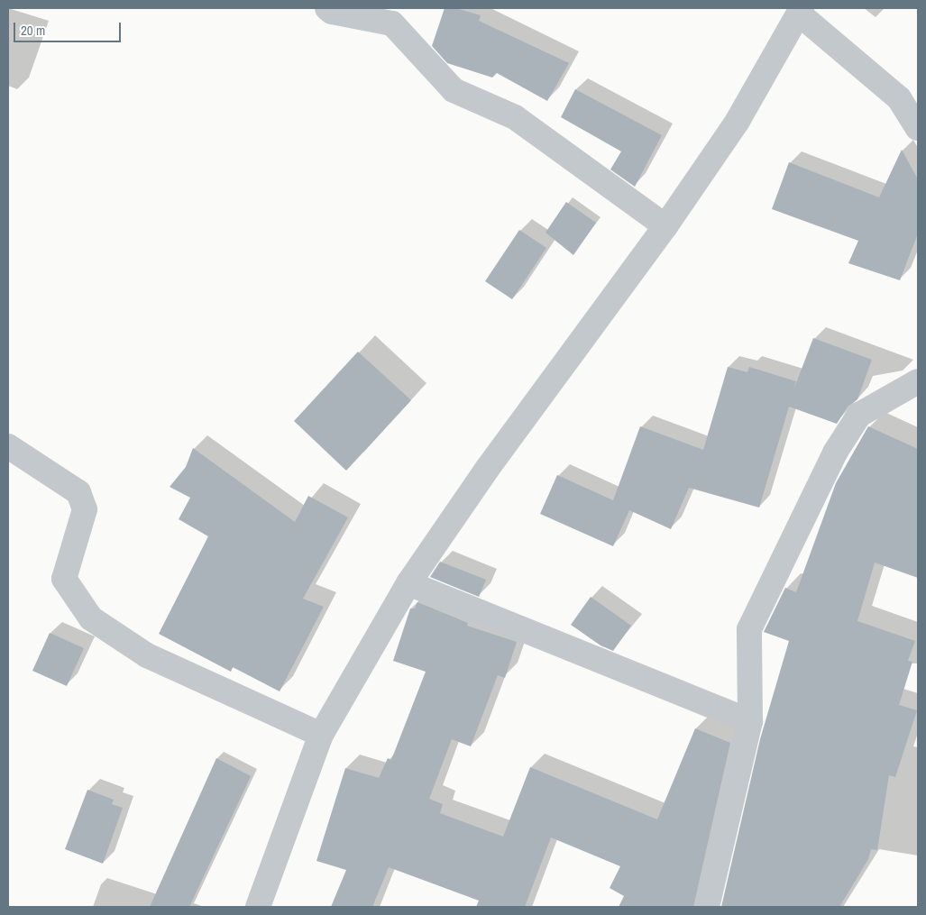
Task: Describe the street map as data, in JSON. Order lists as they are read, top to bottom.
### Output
{
  "scale_bar": "20 m"
}
